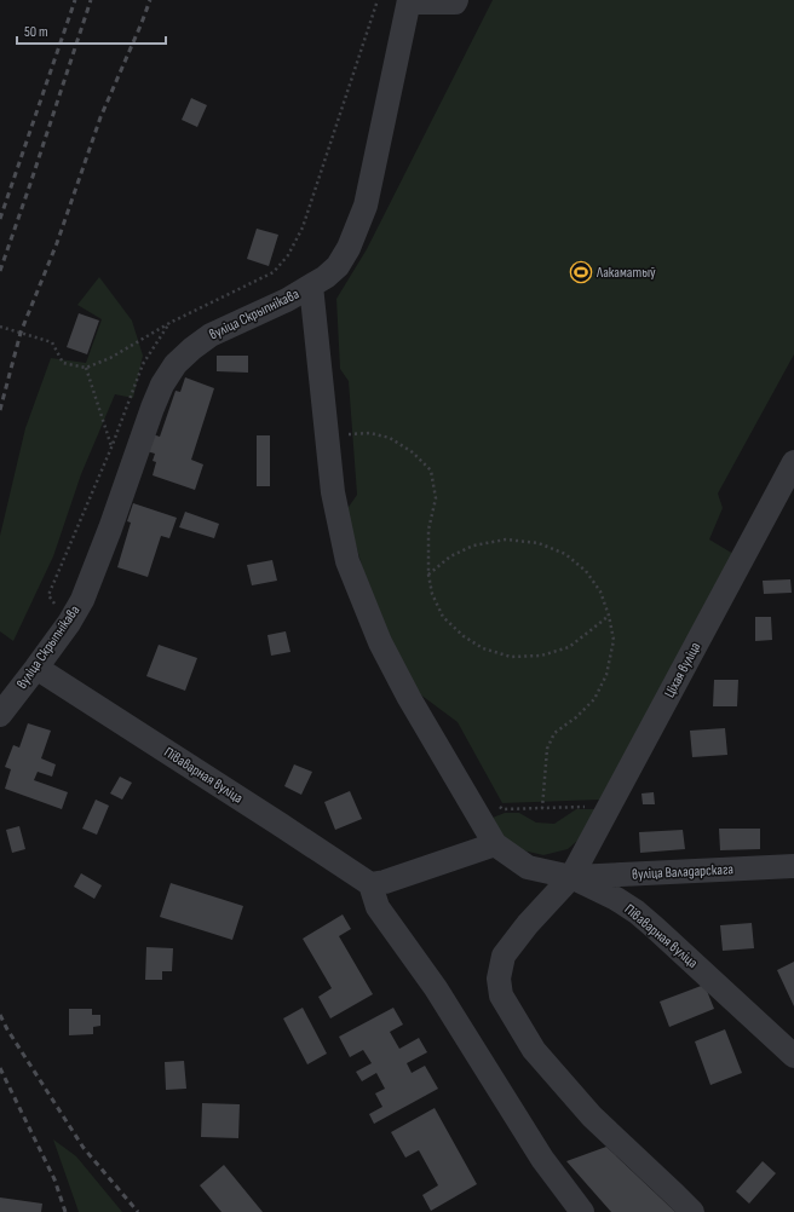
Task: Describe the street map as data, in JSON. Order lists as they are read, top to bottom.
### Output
{
  "streets": {
    "street": [
      "вуліца Скрыпнікава",
      "Ціхая вуліца",
      "Піваварная вуліца",
      "вуліца Валадарскага"
    ]
  },
  "crossings": [
    ["вуліца Скрыпнікава", "Піваварная вуліца"],
    ["Ціхая вуліца", "Піваварная вуліца"],
    ["Ціхая вуліца", "вуліца Валадарскага"],
    ["Піваварная вуліца", "вуліца Валадарскага"]
  ],
  "places": {
    "sports": ["Лакаматыў"]
  },
  "scale_bar": "50 m"
}
